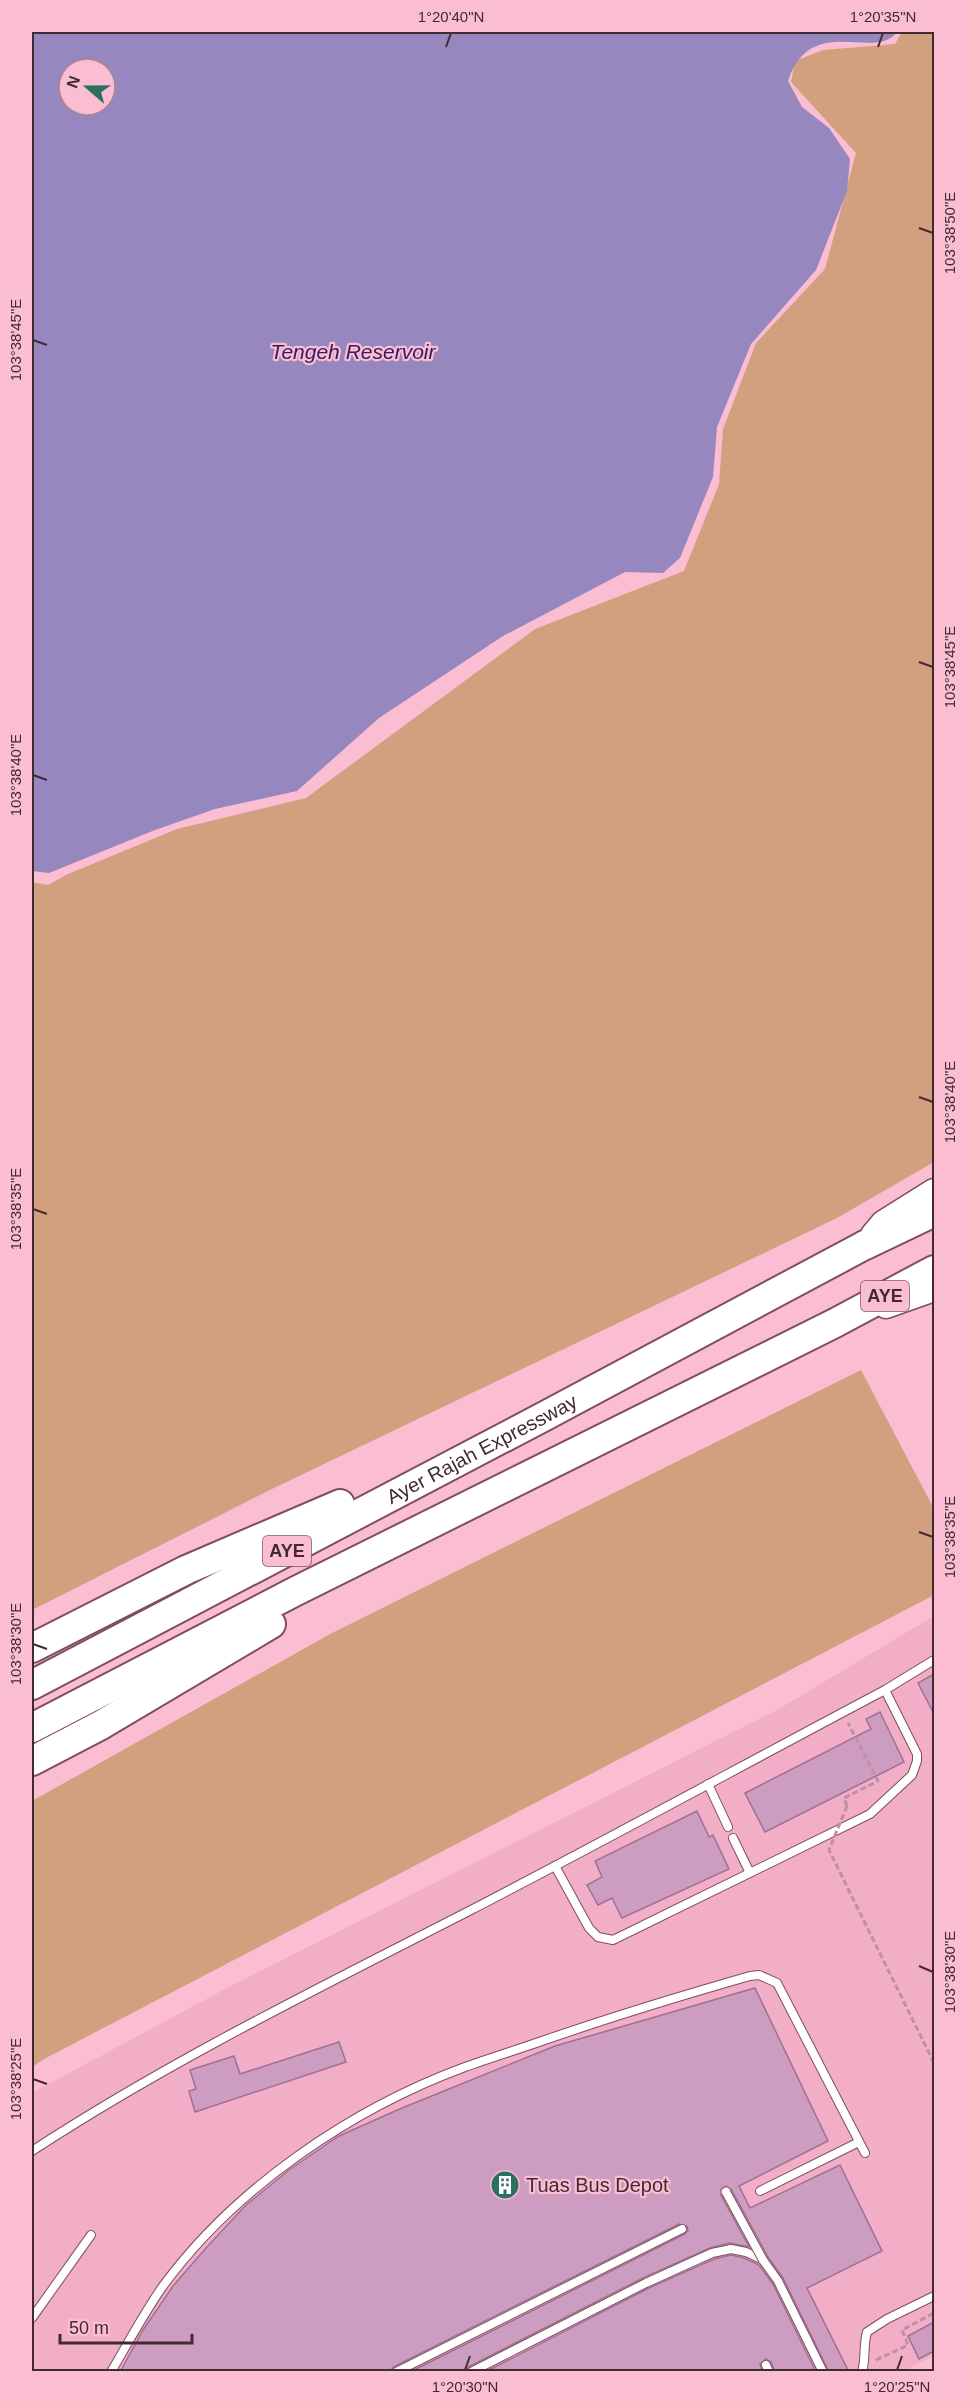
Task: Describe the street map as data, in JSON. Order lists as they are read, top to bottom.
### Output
{
  "streets": {
    "highway": ["AYE", "Ayer Rajah Expressway"]
  },
  "water": ["Tengeh Reservoir"],
  "places": {
    "building": ["Tuas Bus Depot"]
  },
  "scale_bar": "50 m",
  "north": "left",
  "coordinates": [
    "1°20'40\"N",
    "1°20'35\"N",
    "103°38'50\"E",
    "103°38'45\"E",
    "103°38'40\"E",
    "103°38'35\"E",
    "103°38'30\"E",
    "103°38'25\"E",
    "1°20'30\"N",
    "1°20'25\"N"
  ]
}
